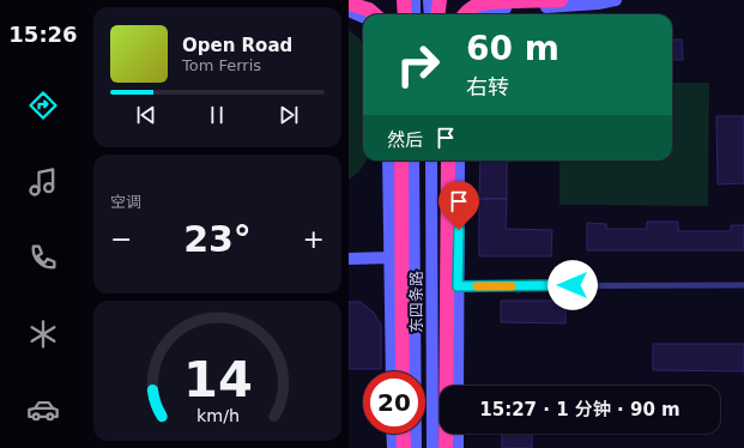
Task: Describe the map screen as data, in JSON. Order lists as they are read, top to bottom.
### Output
{
  "streets": {
    "street": ["东四条路"]
  },
  "page": {
    "tabs": "15:26",
    "turn": ["60 m", "右转"],
    "song": ["Open Road", "Tom Ferris"],
    "then": "然后",
    "tile": "空调",
    "heat": ["−", "23°", "+"],
    "limit": "20",
    "trip": "15:27 · 1 分钟 · 90 m",
    "gauge": ["14", "km/h"]
  }
}
